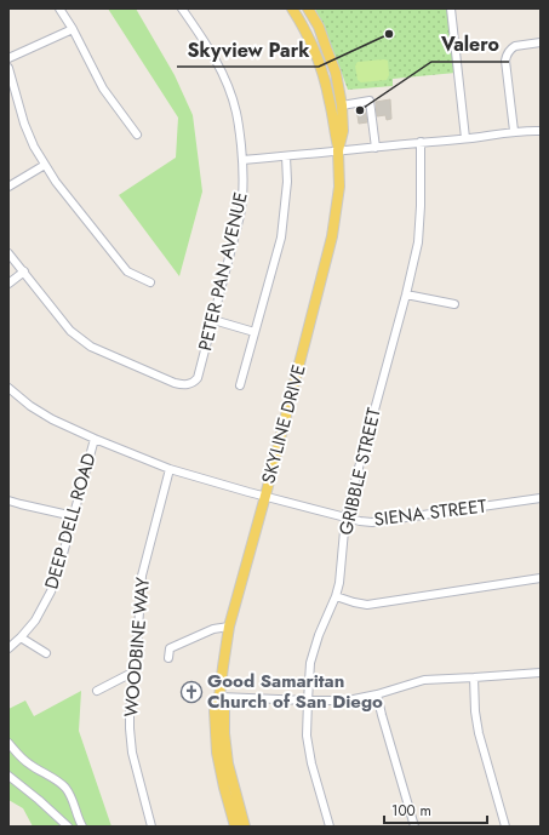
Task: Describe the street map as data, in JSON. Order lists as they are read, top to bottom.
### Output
{
  "streets": {
    "main road": ["SKYLINE DRIVE"],
    "street": [
      "PETER PAN AVENUE",
      "GRIBBLE STREET",
      "SIENA STREET",
      "DEEP DELL ROAD",
      "WOODBINE WAY"
    ]
  },
  "crossings": [
    ["SKYLINE DRIVE", "SIENA STREET"],
    ["GRIBBLE STREET", "SIENA STREET"],
    ["SIENA STREET", "DEEP DELL ROAD"],
    ["SIENA STREET", "WOODBINE WAY"]
  ],
  "places": {
    "other": ["Skyview Park", "Valero"],
    "church": ["Good Samaritan Church of San Diego"]
  },
  "scale_bar": "100 m"
}
